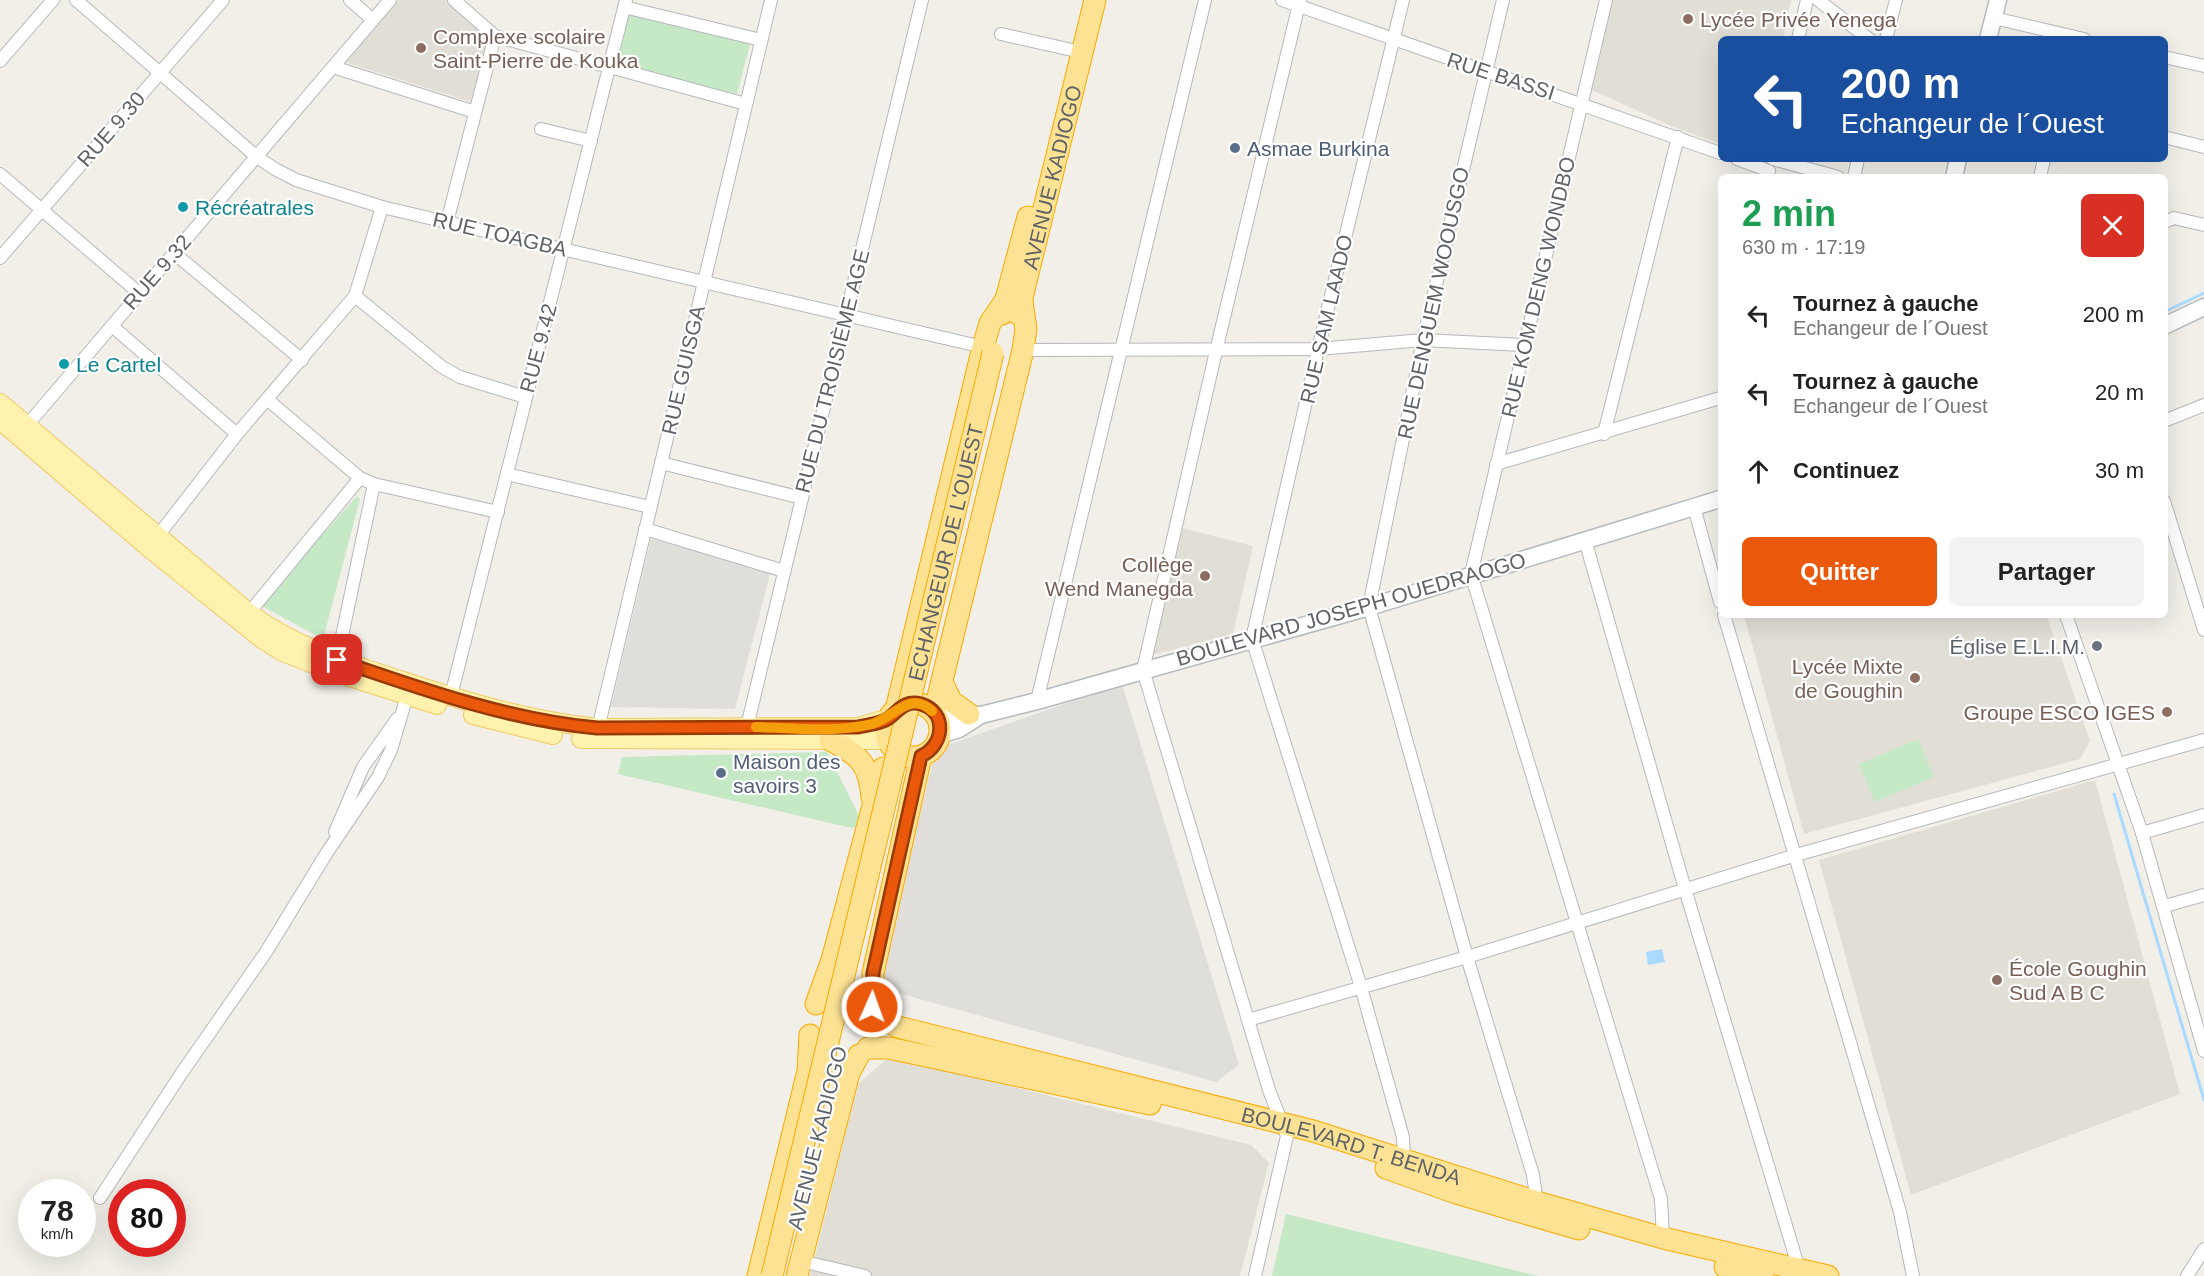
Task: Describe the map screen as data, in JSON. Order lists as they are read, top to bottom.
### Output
{
  "streets": {
    "highway": ["AVENUE KADIOGO", "ECHANGEUR DE L'OUEST", "BOULEVARD T. BENDA"],
    "street": [
      "RUE BASSI",
      "RUE 9.30",
      "RUE TOAGBA",
      "RUE 9.32",
      "RUE KOM DENG WONDBO",
      "RUE DENGUEM WOOUSGO",
      "RUE SAM LAADO",
      "RUE 9.42",
      "RUE GUISGA",
      "RUE DU TROISIÈME AGE",
      "BOULEVARD JOSEPH OUEDRAOGO"
    ]
  },
  "crossings": [
    ["RUE BASSI", "RUE KOM DENG WONDBO"],
    ["RUE BASSI", "RUE DENGUEM WOOUSGO"],
    ["RUE BASSI", "RUE SAM LAADO"],
    ["RUE 9.30", "RUE TOAGBA"],
    ["AVENUE KADIOGO", "RUE TOAGBA"],
    ["AVENUE KADIOGO", "ECHANGEUR DE L'OUEST"],
    ["AVENUE KADIOGO", "BOULEVARD JOSEPH OUEDRAOGO"],
    ["RUE TOAGBA", "RUE 9.32"],
    ["RUE TOAGBA", "RUE KOM DENG WONDBO"],
    ["RUE TOAGBA", "RUE DENGUEM WOOUSGO"],
    ["RUE TOAGBA", "RUE SAM LAADO"],
    ["RUE TOAGBA", "RUE 9.42"],
    ["RUE TOAGBA", "RUE GUISGA"],
    ["RUE TOAGBA", "RUE DU TROISIÈME AGE"],
    ["RUE TOAGBA", "ECHANGEUR DE L'OUEST"],
    ["RUE KOM DENG WONDBO", "BOULEVARD JOSEPH OUEDRAOGO"],
    ["RUE DENGUEM WOOUSGO", "BOULEVARD JOSEPH OUEDRAOGO"],
    ["RUE SAM LAADO", "BOULEVARD JOSEPH OUEDRAOGO"],
    ["ECHANGEUR DE L'OUEST", "BOULEVARD JOSEPH OUEDRAOGO"]
  ],
  "places": [
    "Lycée Privée Yenega",
    "Complexe scolaire Saint-Pierre de Kouka",
    "Asmae Burkina",
    "Récréatrales",
    "Le Cartel",
    "Collège Wend Manegda",
    "Église E.L.I.M.",
    "Lycée Mixte de Goughin",
    "Groupe ESCO IGES",
    "Maison des savoirs 3",
    "École Goughin Sud A B C"
  ],
  "page": {
    "turn": ["200 m", "Echangeur de l´Ouest"],
    "heading": ["2 min", "630 m · 17:19"],
    "list": [
      {
        "name": "Tournez à gauche",
        "note": "Echangeur de l´Ouest",
        "value": "200 m"
      },
      {
        "name": "Tournez à gauche",
        "note": "Echangeur de l´Ouest",
        "value": "20 m"
      },
      {
        "name": "Continuez",
        "value": "30 m"
      }
    ],
    "buttons": ["Quitter", "Partager"],
    "speed": "78 km/h",
    "limit": "80"
  }
}
